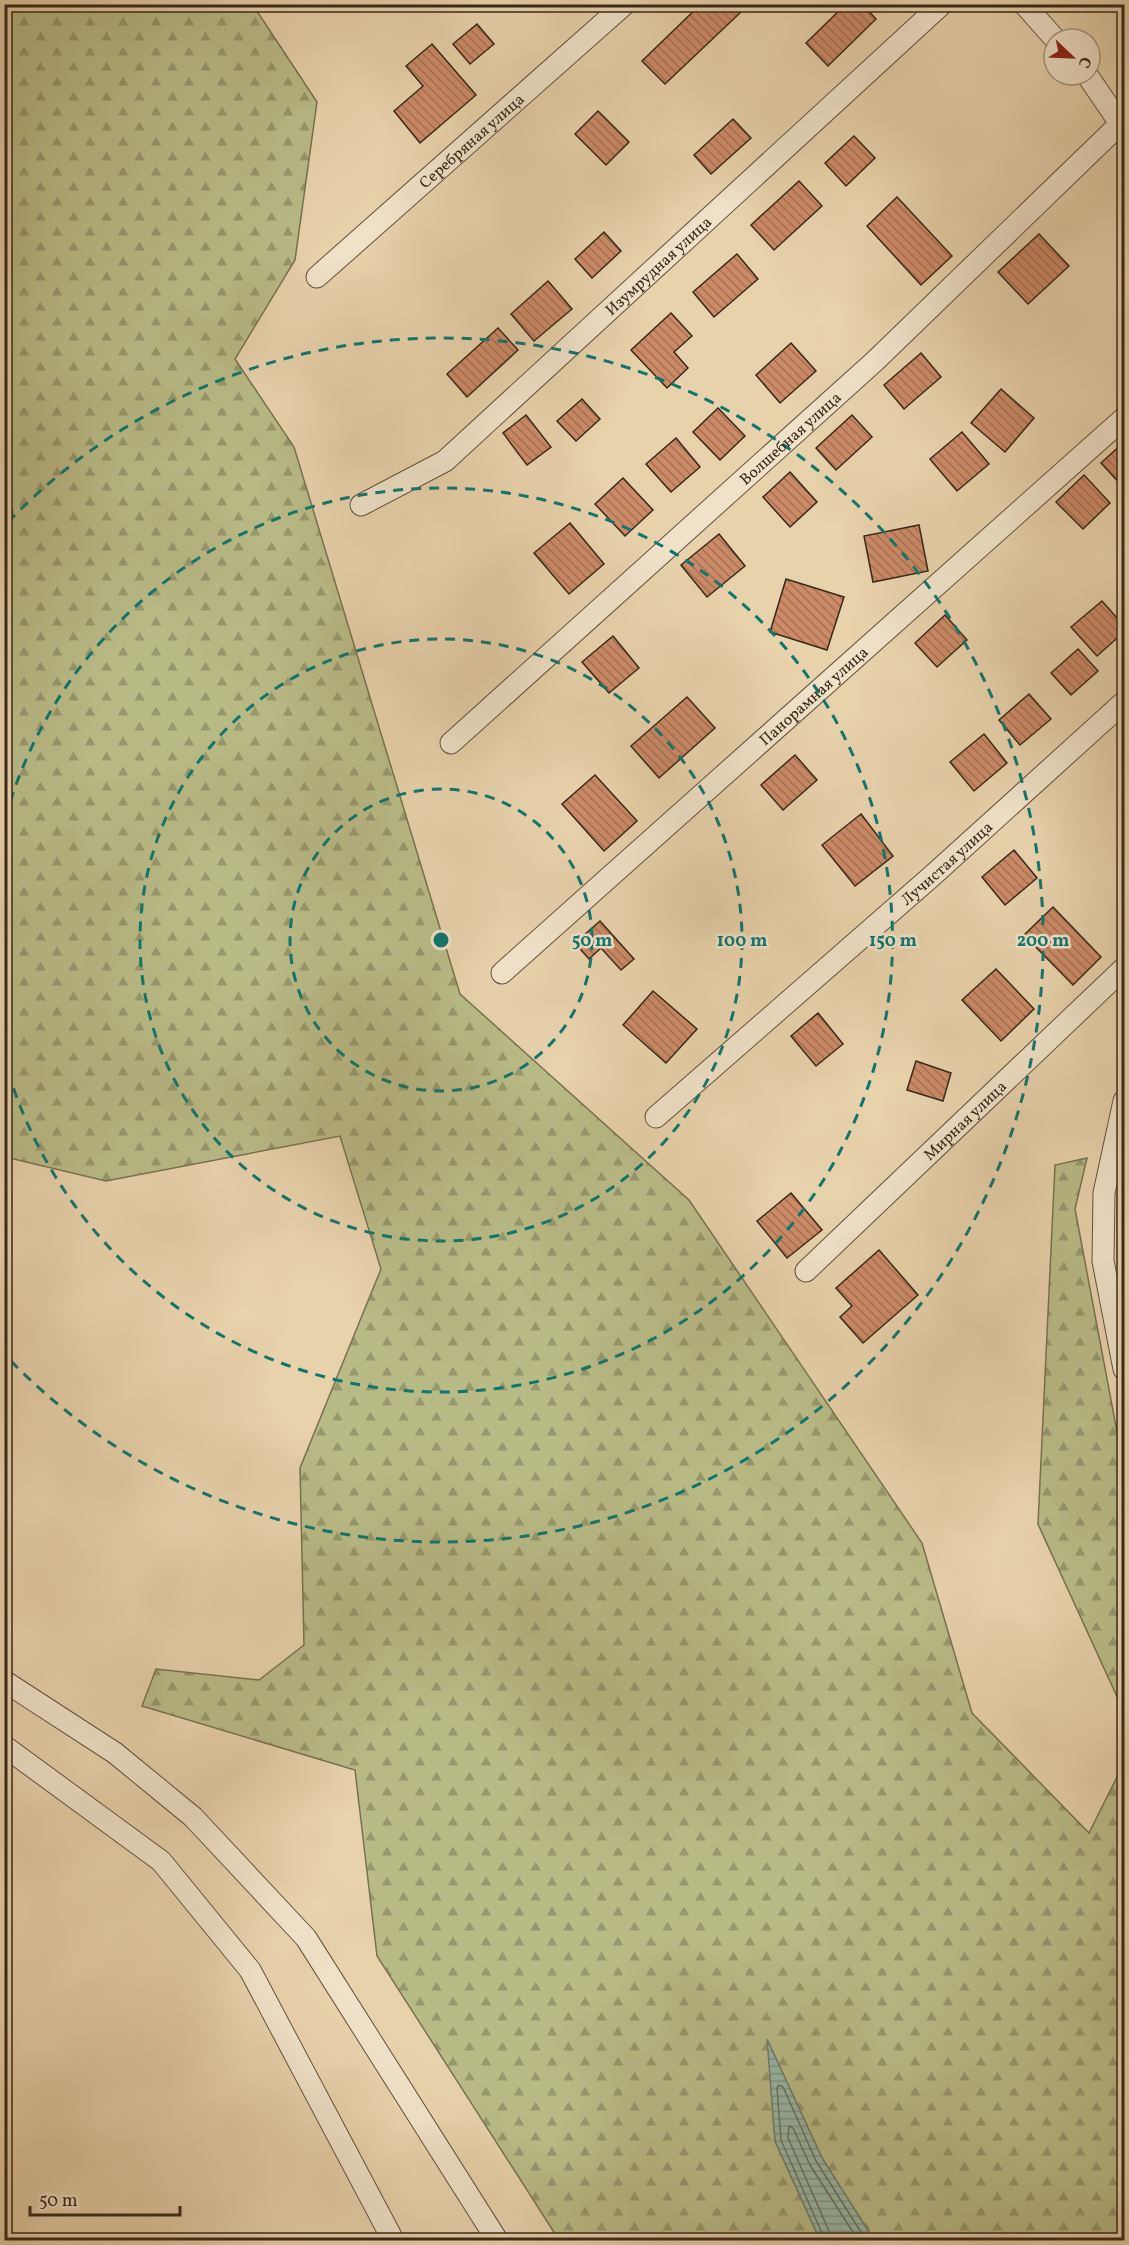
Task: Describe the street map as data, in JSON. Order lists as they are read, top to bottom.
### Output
{
  "streets": {
    "street": [
      "Серебряная улица",
      "Изумрудная улица",
      "Волшебная улица",
      "Панорамная улица",
      "Лучистая улица",
      "Мирная улица"
    ]
  },
  "scale_bar": "50 m",
  "north": "bottom right",
  "rings": [
    "50 m",
    "100 m",
    "150 m",
    "200 m"
  ]
}
